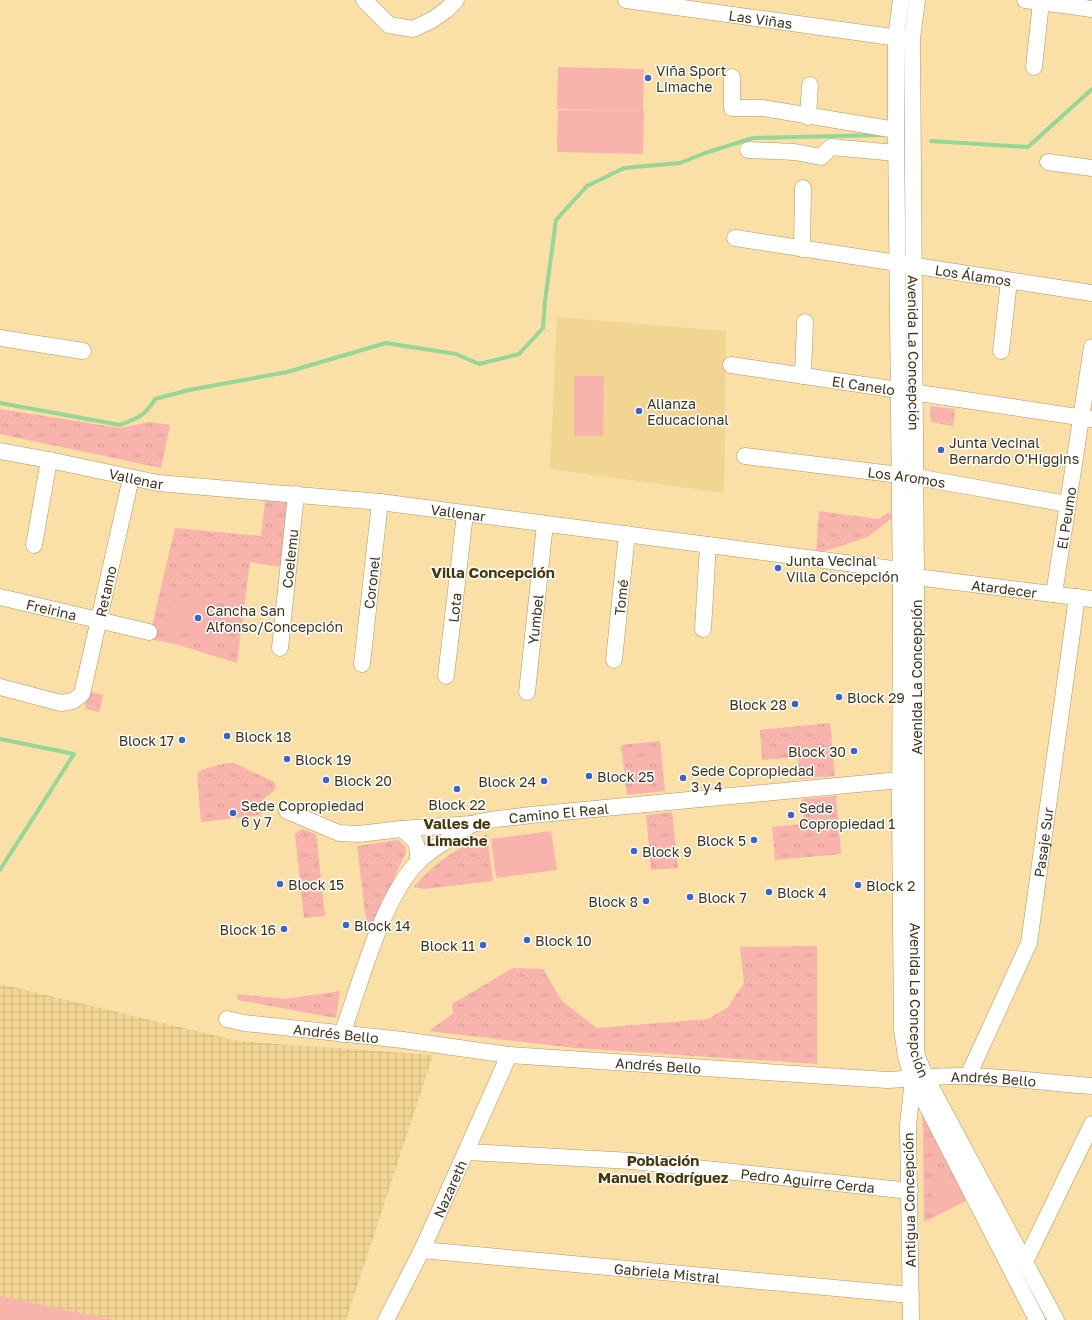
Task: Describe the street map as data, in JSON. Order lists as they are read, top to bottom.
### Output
{
  "streets": {
    "street": [
      "Las Viñas",
      "Los Álamos",
      "Avenida La Concepción",
      "El Canelo",
      "Los Aromos",
      "Vallenar",
      "El Peumo",
      "Coelemu",
      "Coronel",
      "Atardecer",
      "Retamo",
      "Tomé",
      "Lota",
      "Freirina",
      "Yumbel",
      "Camino El Real",
      "Pasaje Sur",
      "Andrés Bello",
      "Pedro Aguirre Cerda",
      "Nazareth",
      "Antigua Concepción",
      "Gabriela Mistral"
    ]
  },
  "crossings": [
    ["Las Viñas", "Avenida La Concepción"],
    ["Los Álamos", "Avenida La Concepción"],
    ["Avenida La Concepción", "El Canelo"],
    ["Avenida La Concepción", "Los Aromos"],
    ["Avenida La Concepción", "Vallenar"],
    ["Avenida La Concepción", "Atardecer"],
    ["Avenida La Concepción", "Camino El Real"],
    ["Avenida La Concepción", "Andrés Bello"],
    ["Avenida La Concepción", "Antigua Concepción"],
    ["El Canelo", "El Peumo"],
    ["Los Aromos", "El Peumo"],
    ["Vallenar", "Coelemu"],
    ["Vallenar", "Coronel"],
    ["Vallenar", "Atardecer"],
    ["Vallenar", "Retamo"],
    ["Vallenar", "Tomé"],
    ["Vallenar", "Lota"],
    ["Vallenar", "Yumbel"],
    ["El Peumo", "Atardecer"],
    ["Atardecer", "Pasaje Sur"],
    ["Retamo", "Freirina"],
    ["Camino El Real", "Andrés Bello"],
    ["Pasaje Sur", "Andrés Bello"],
    ["Andrés Bello", "Nazareth"],
    ["Andrés Bello", "Antigua Concepción"],
    ["Pedro Aguirre Cerda", "Nazareth"],
    ["Pedro Aguirre Cerda", "Antigua Concepción"],
    ["Nazareth", "Gabriela Mistral"],
    ["Antigua Concepción", "Gabriela Mistral"]
  ],
  "districts": ["Villa Concepción", "Valles de Limache", "Población Manuel Rodríguez"],
  "places": [
    "Viña Sport Limache",
    "Alianza Educacional",
    "Junta Vecinal Bernardo O'Higgins",
    "Junta Vecinal Villa Concepción",
    "Cancha San Alfonso/Concepción",
    "Block 29",
    "Block 28",
    "Block 18",
    "Block 17",
    "Block 30",
    "Block 19",
    "Block 25",
    "Sede Copropiedad 3 y 4",
    "Block 20",
    "Block 24",
    "Block 22",
    "Sede Copropiedad 6 y 7",
    "Sede Copropiedad 1",
    "Block 5",
    "Block 9",
    "Block 15",
    "Block 2",
    "Block 4",
    "Block 7",
    "Block 8",
    "Block 14",
    "Block 16",
    "Block 10",
    "Block 11"
  ]
}
